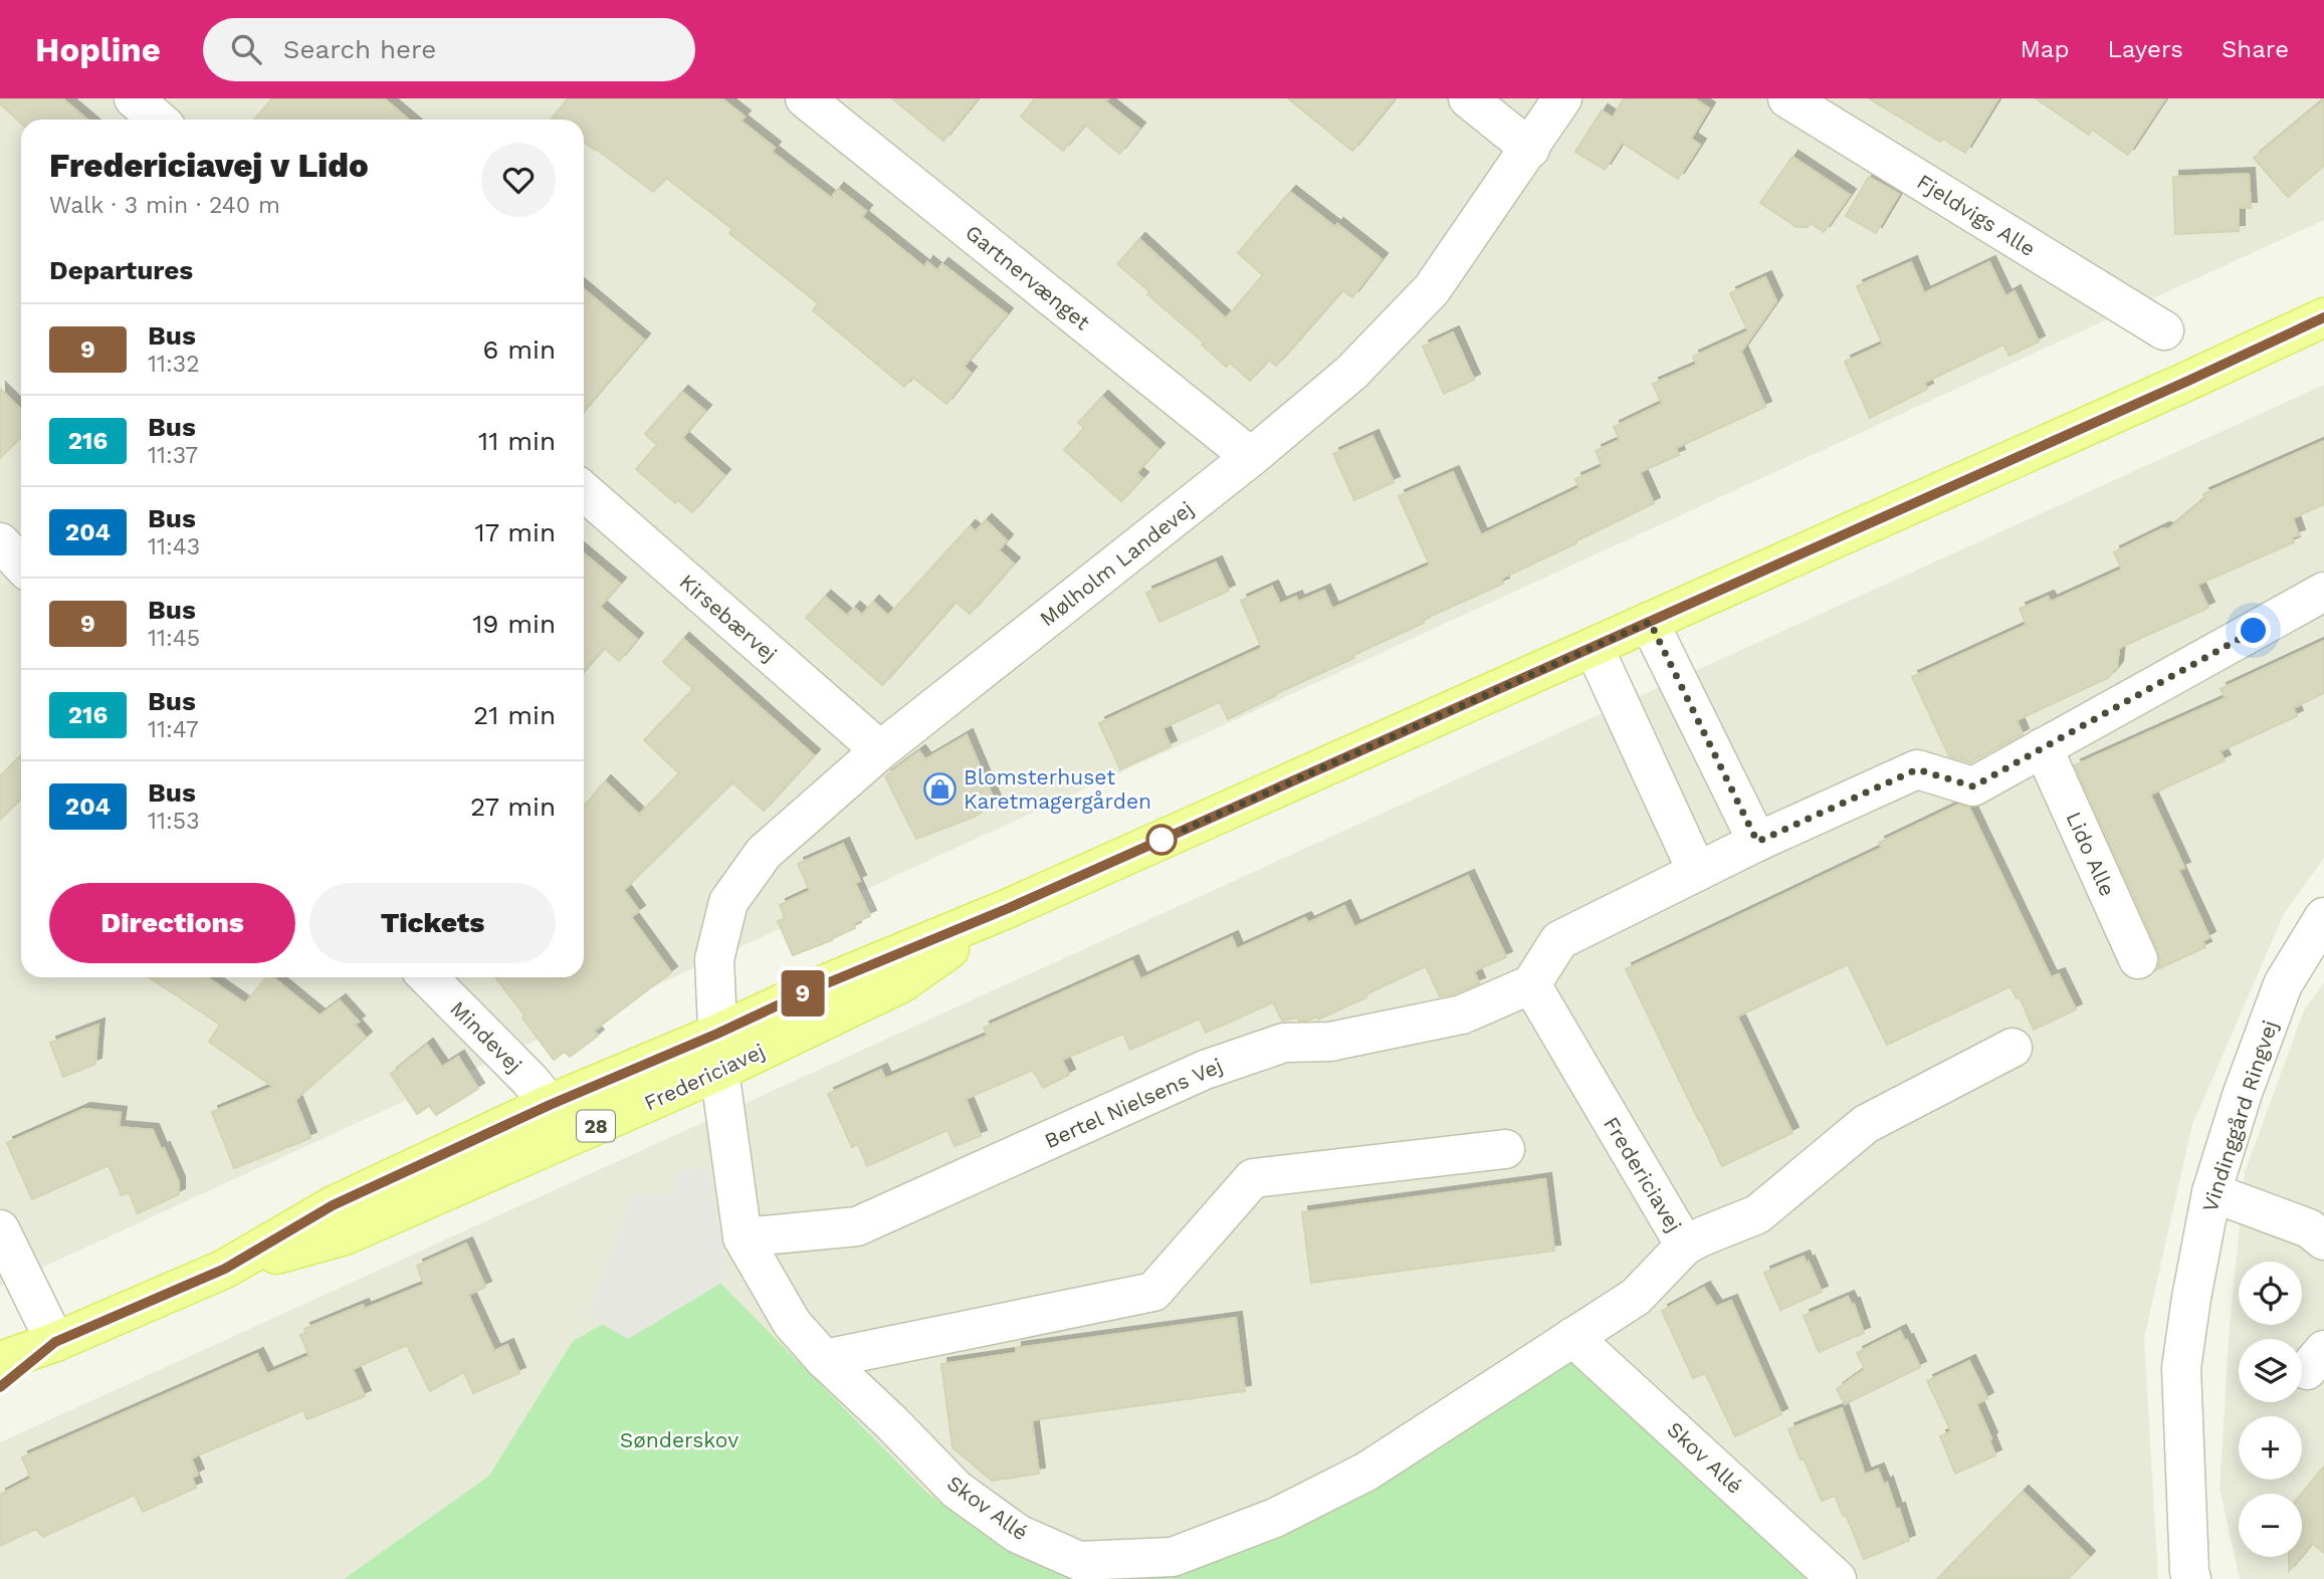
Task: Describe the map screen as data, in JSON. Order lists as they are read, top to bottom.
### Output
{
  "streets": {
    "main road": ["Fredericiavej", "28"],
    "street": [
      "Fjeldvigs Alle",
      "Gartnervænget",
      "Mølholm Landevej",
      "Kirsebærvej",
      "Lido Alle",
      "Mindevej",
      "Bertel Nielsens Vej",
      "Vindinggård Ringvej",
      "Skov Allé"
    ]
  },
  "crossings": [
    ["Gartnervænget", "Mølholm Landevej"],
    ["Mølholm Landevej", "Kirsebærvej"],
    ["Mølholm Landevej", "Fredericiavej"],
    ["Mølholm Landevej", "Skov Allé"],
    ["Mindevej", "Fredericiavej"],
    ["Fredericiavej", "Bertel Nielsens Vej"],
    ["Fredericiavej", "Skov Allé"],
    ["Bertel Nielsens Vej", "Skov Allé"]
  ],
  "parks": ["Sønderskov"],
  "places": {
    "shop": ["Blomsterhuset Karetmagergården"]
  },
  "lines": ["bus line 9"],
  "page": {
    "header": "Hopline",
    "search": "Search here",
    "nav": ["Map", "Layers", "Share"],
    "on_map": "9",
    "heading": [
      ["Fredericiavej v Lido", "Walk · 3 min · 240 m"],
      "Departures"
    ],
    "list": [
      {
        "mark": "9",
        "name": "Bus",
        "note": "11:32",
        "value": "6 min"
      },
      {
        "mark": "216",
        "name": "Bus",
        "note": "11:37",
        "value": "11 min"
      },
      {
        "mark": "204",
        "name": "Bus",
        "note": "11:43",
        "value": "17 min"
      },
      {
        "mark": "9",
        "name": "Bus",
        "note": "11:45",
        "value": "19 min"
      },
      {
        "mark": "216",
        "name": "Bus",
        "note": "11:47",
        "value": "21 min"
      },
      {
        "mark": "204",
        "name": "Bus",
        "note": "11:53",
        "value": "27 min"
      }
    ],
    "buttons": ["Directions", "Tickets"],
    "map_buttons": ["+", "−"]
  }
}
